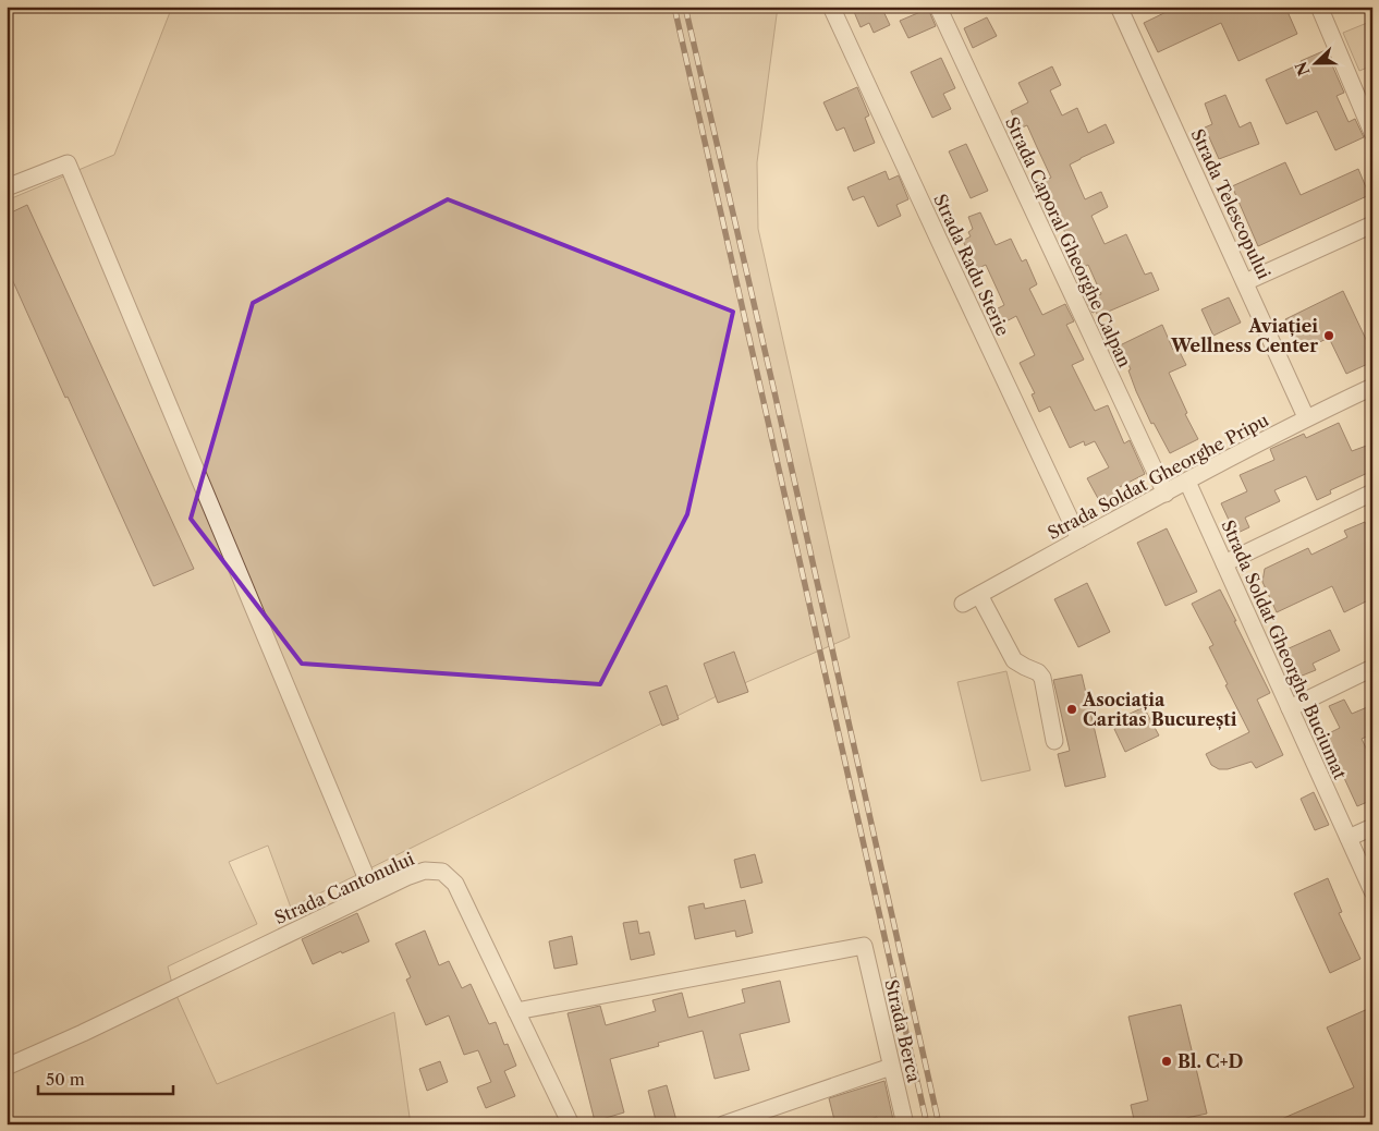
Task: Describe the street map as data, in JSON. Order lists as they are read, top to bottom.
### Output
{
  "streets": {
    "street": [
      "Strada Telescopului",
      "Strada Caporal Gheorghe Calpan",
      "Strada Radu Sterie",
      "Strada Soldat Gheorghe Pripu",
      "Strada Soldat Gheorghe Buciumat",
      "Strada Cantonului",
      "Strada Berca"
    ]
  },
  "crossings": [
    ["Strada Telescopului", "Strada Soldat Gheorghe Pripu"],
    ["Strada Caporal Gheorghe Calpan", "Strada Soldat Gheorghe Pripu"],
    ["Strada Radu Sterie", "Strada Soldat Gheorghe Pripu"],
    ["Strada Soldat Gheorghe Pripu", "Strada Soldat Gheorghe Buciumat"],
    ["Strada Cantonului", "Strada Berca"]
  ],
  "places": ["Aviației Wellness Center", "Asociația Caritas București", "Bl. C+D"],
  "scale_bar": "50 m",
  "north": "left"
}
